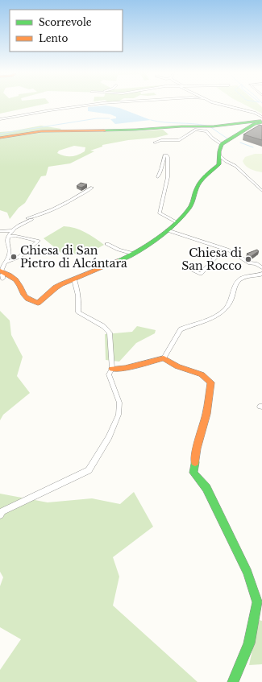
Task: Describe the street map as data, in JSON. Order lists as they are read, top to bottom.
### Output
{
  "places": ["Chiesa di San Pietro di Alcántara", "Chiesa di San Rocco"],
  "legend": ["Scorrevole", "Lento"]
}
